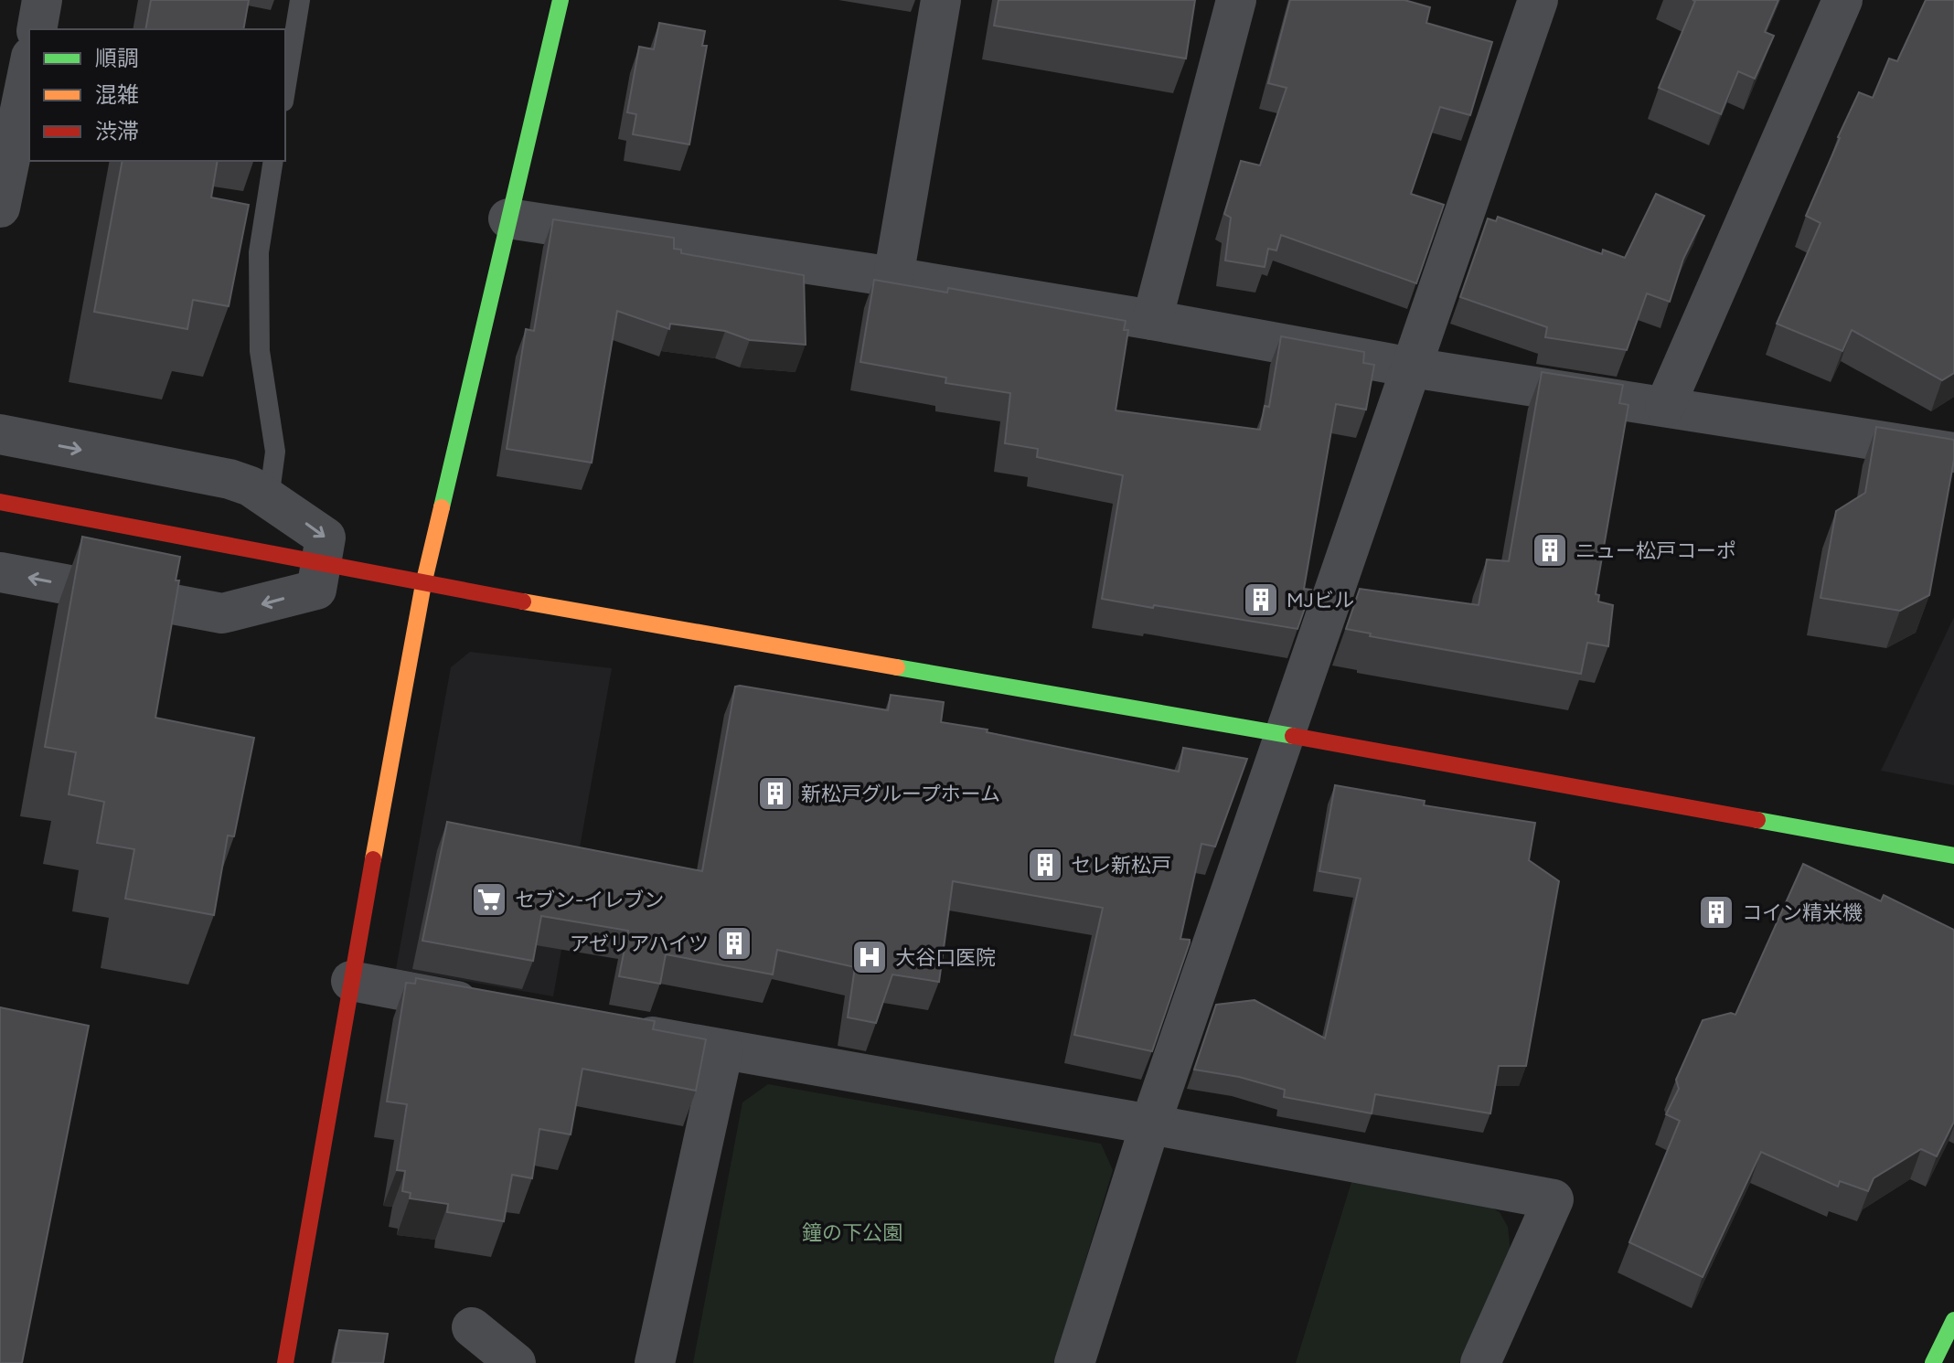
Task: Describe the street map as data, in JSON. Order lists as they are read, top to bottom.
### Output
{
  "parks": ["鐘の下公園"],
  "places": {
    "building": [
      "ニュー松戸コーポ",
      "MJビル",
      "新松戸グループホーム",
      "セレ新松戸",
      "コイン精米機",
      "アゼリアハイツ"
    ],
    "supermarket": ["セブン-イレブン"],
    "hospital": ["大谷口医院"]
  },
  "legend": ["順調", "混雑", "渋滞"]
}
